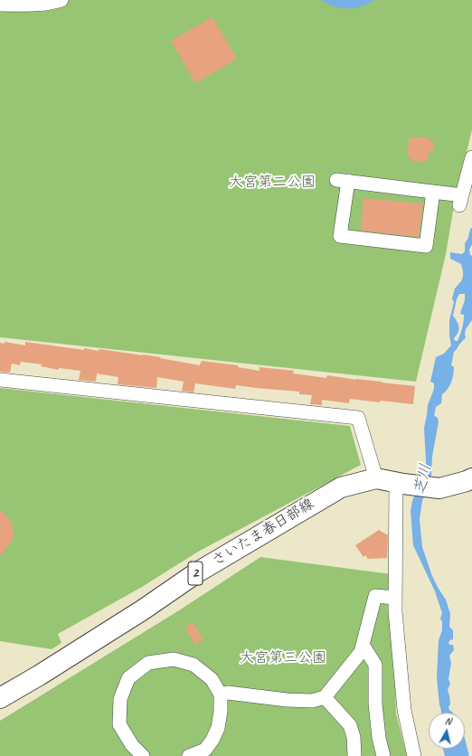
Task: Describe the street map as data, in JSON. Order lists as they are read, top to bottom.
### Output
{
  "streets": {
    "main road": ["さいたま春日部線", "2"]
  },
  "water": ["芝川"],
  "parks": ["大宮第二公園", "大宮第三公園"],
  "north": "top"
}
